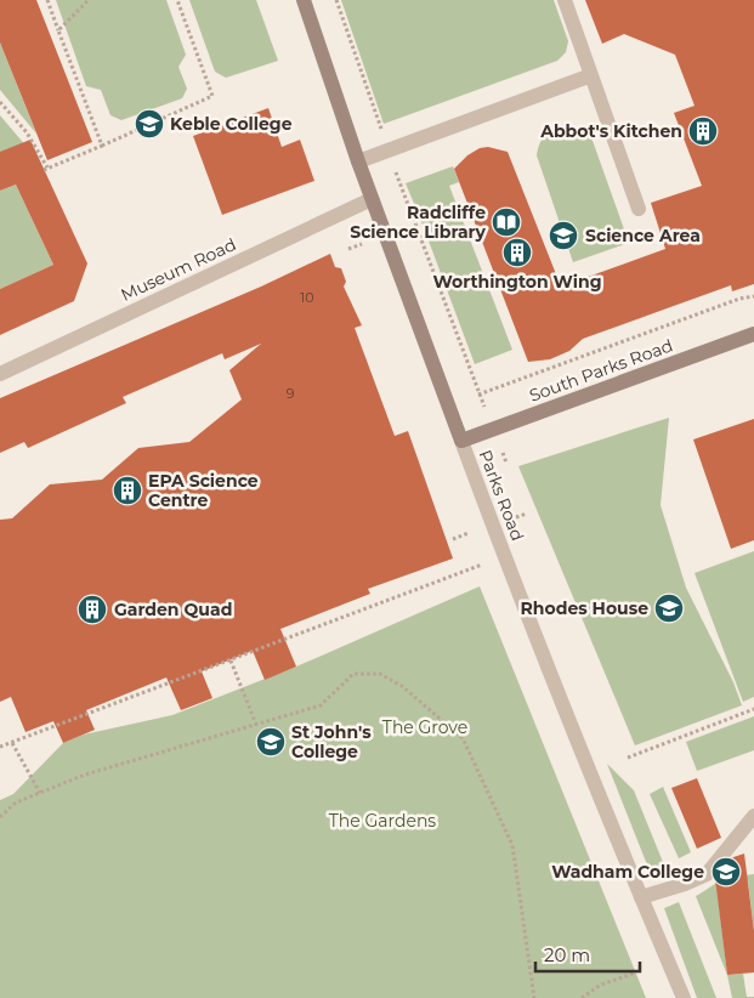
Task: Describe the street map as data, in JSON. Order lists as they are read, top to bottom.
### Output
{
  "streets": {
    "street": ["Museum Road", "South Parks Road", "Parks Road"]
  },
  "crossings": [
    ["Museum Road", "Parks Road"],
    ["South Parks Road", "Parks Road"]
  ],
  "parks": ["The Grove", "The Gardens"],
  "places": {
    "school or university": [
      "Keble College",
      "Science Area",
      "Rhodes House",
      "St John's College",
      "Wadham College"
    ],
    "building": [
      "Abbot's Kitchen",
      "Worthington Wing",
      "EPA Science Centre",
      "Garden Quad"
    ],
    "library": ["Radcliffe Science Library"]
  },
  "house_numbers": ["10", "9"],
  "scale_bar": "20 m"
}
